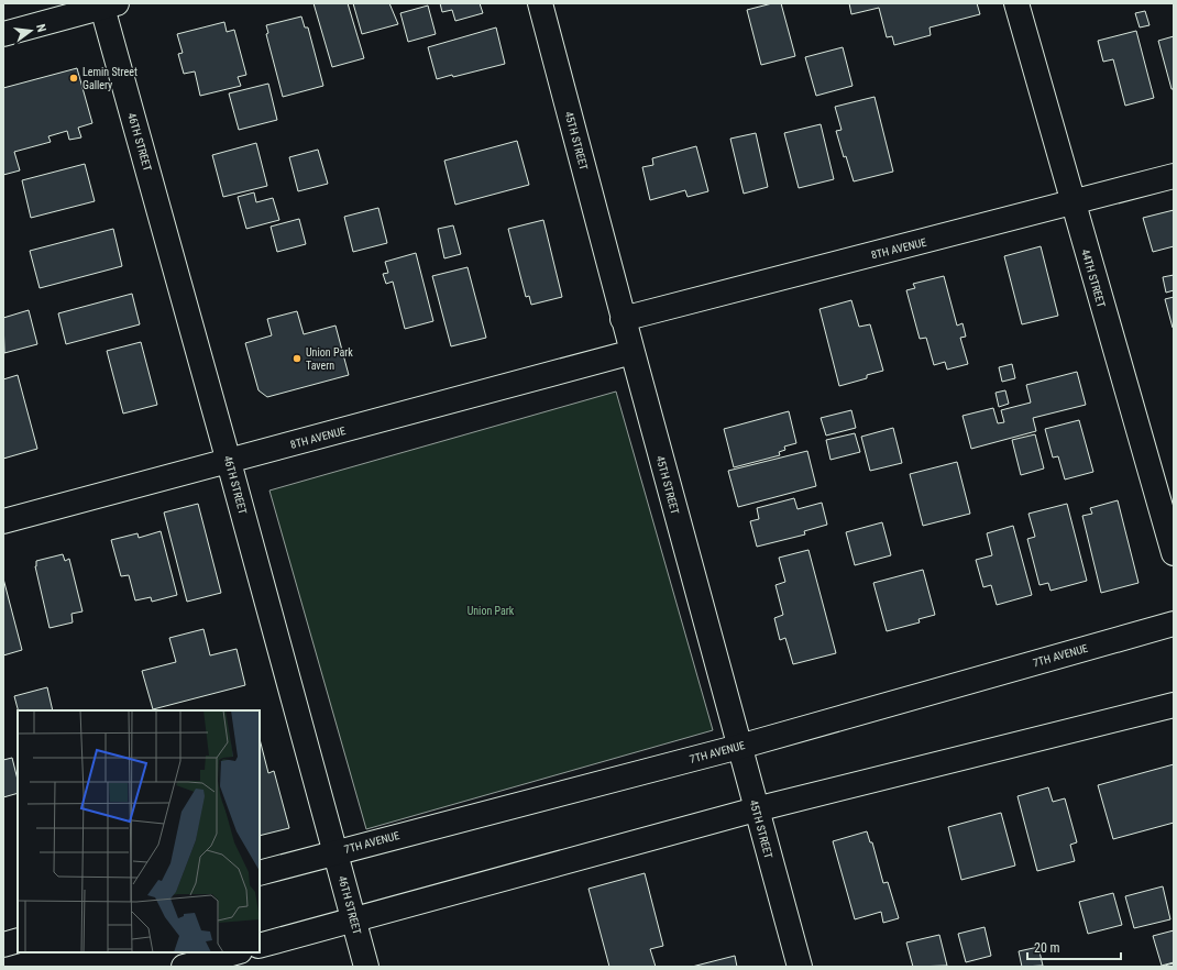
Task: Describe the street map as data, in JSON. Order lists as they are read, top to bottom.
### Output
{
  "streets": {
    "street": [
      "45TH STREET",
      "46TH STREET",
      "8TH AVENUE",
      "44TH STREET",
      "7TH AVENUE"
    ]
  },
  "crossings": [
    ["45TH STREET", "8TH AVENUE"],
    ["45TH STREET", "7TH AVENUE"],
    ["46TH STREET", "8TH AVENUE"],
    ["46TH STREET", "7TH AVENUE"],
    ["8TH AVENUE", "44TH STREET"]
  ],
  "parks": ["Union Park"],
  "places": ["Lemin Street Gallery", "Union Park Tavern"],
  "scale_bar": "20 m",
  "north": "right"
}
